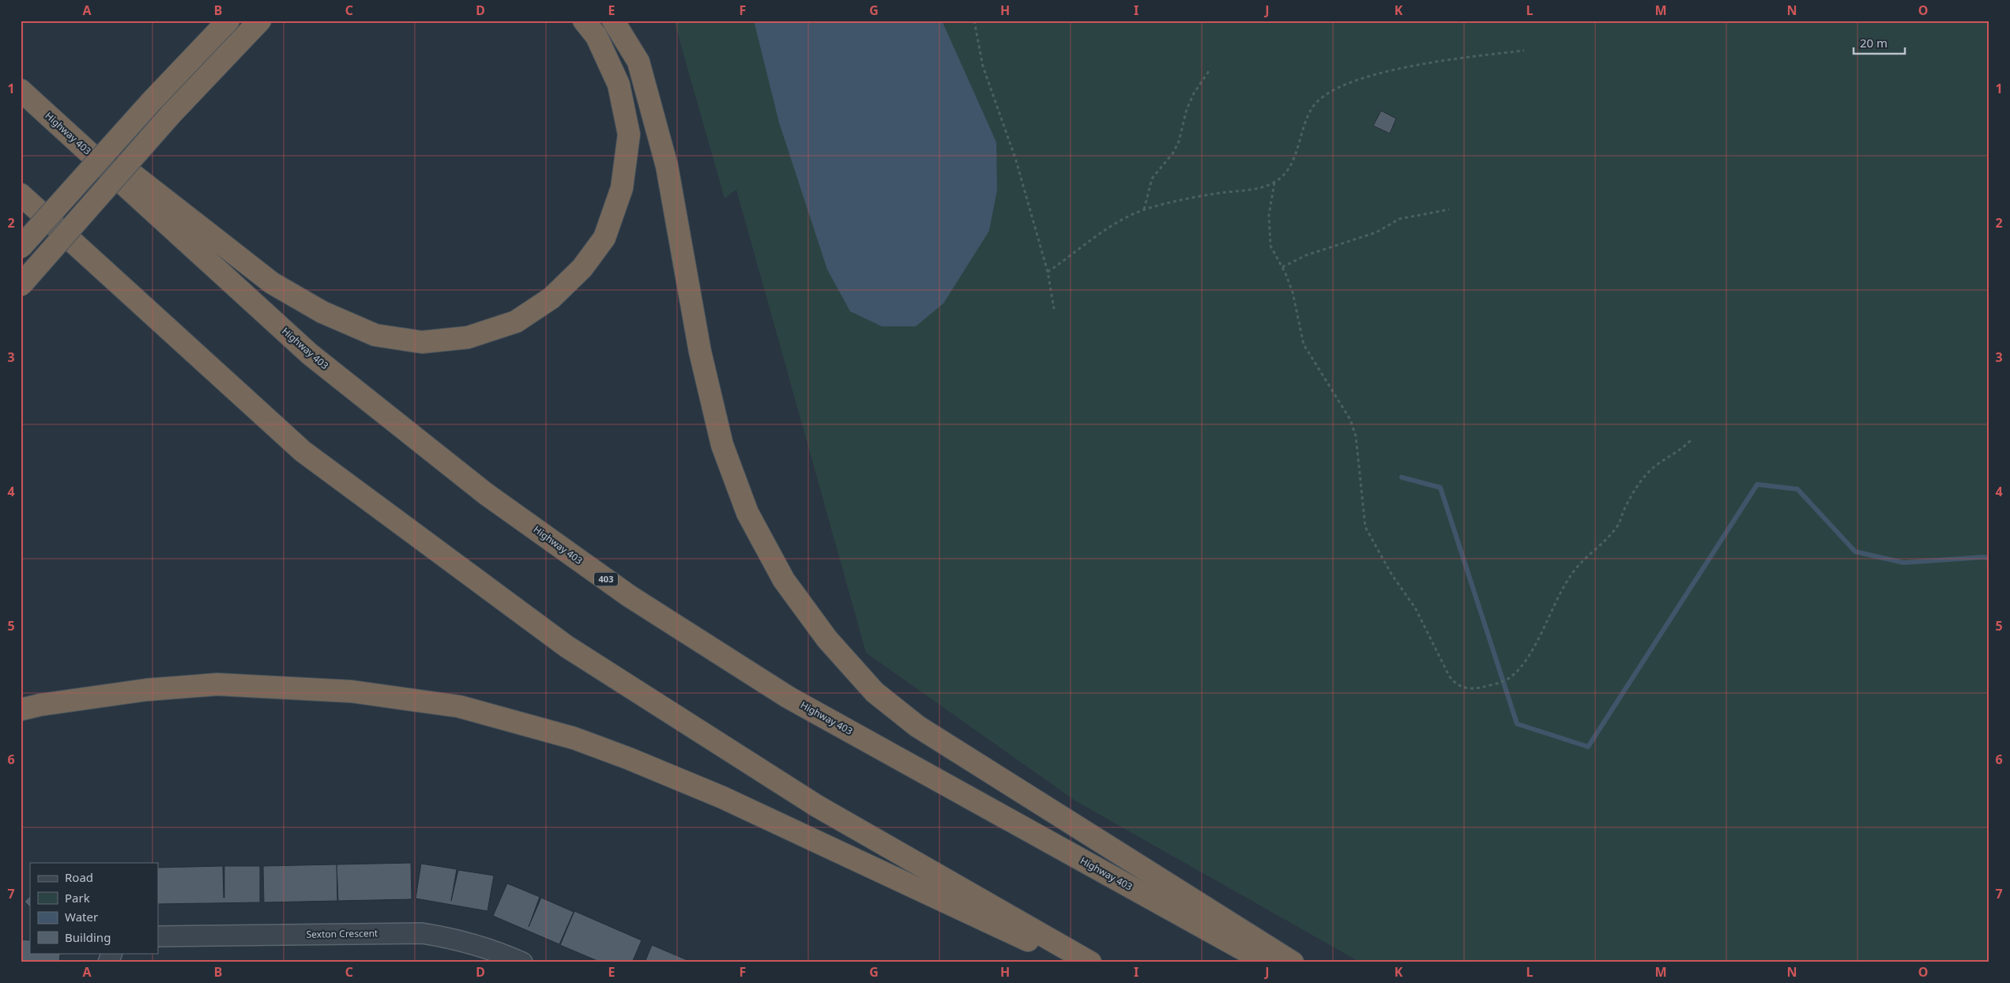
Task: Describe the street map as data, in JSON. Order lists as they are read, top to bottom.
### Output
{
  "streets": {
    "highway": ["Highway 403", "403"],
    "street": ["Sexton Crescent"]
  },
  "legend": [
    "Road",
    "Park",
    "Water",
    "Building"
  ],
  "scale_bar": "20 m",
  "grid": {
    "columns": [
      "A",
      "B",
      "C",
      "D",
      "E",
      "F",
      "G",
      "H",
      "I",
      "J",
      "K",
      "L",
      "M",
      "N",
      "O"
    ],
    "rows": [
      "1",
      "2",
      "3",
      "4",
      "5",
      "6",
      "7"
    ]
  }
}
